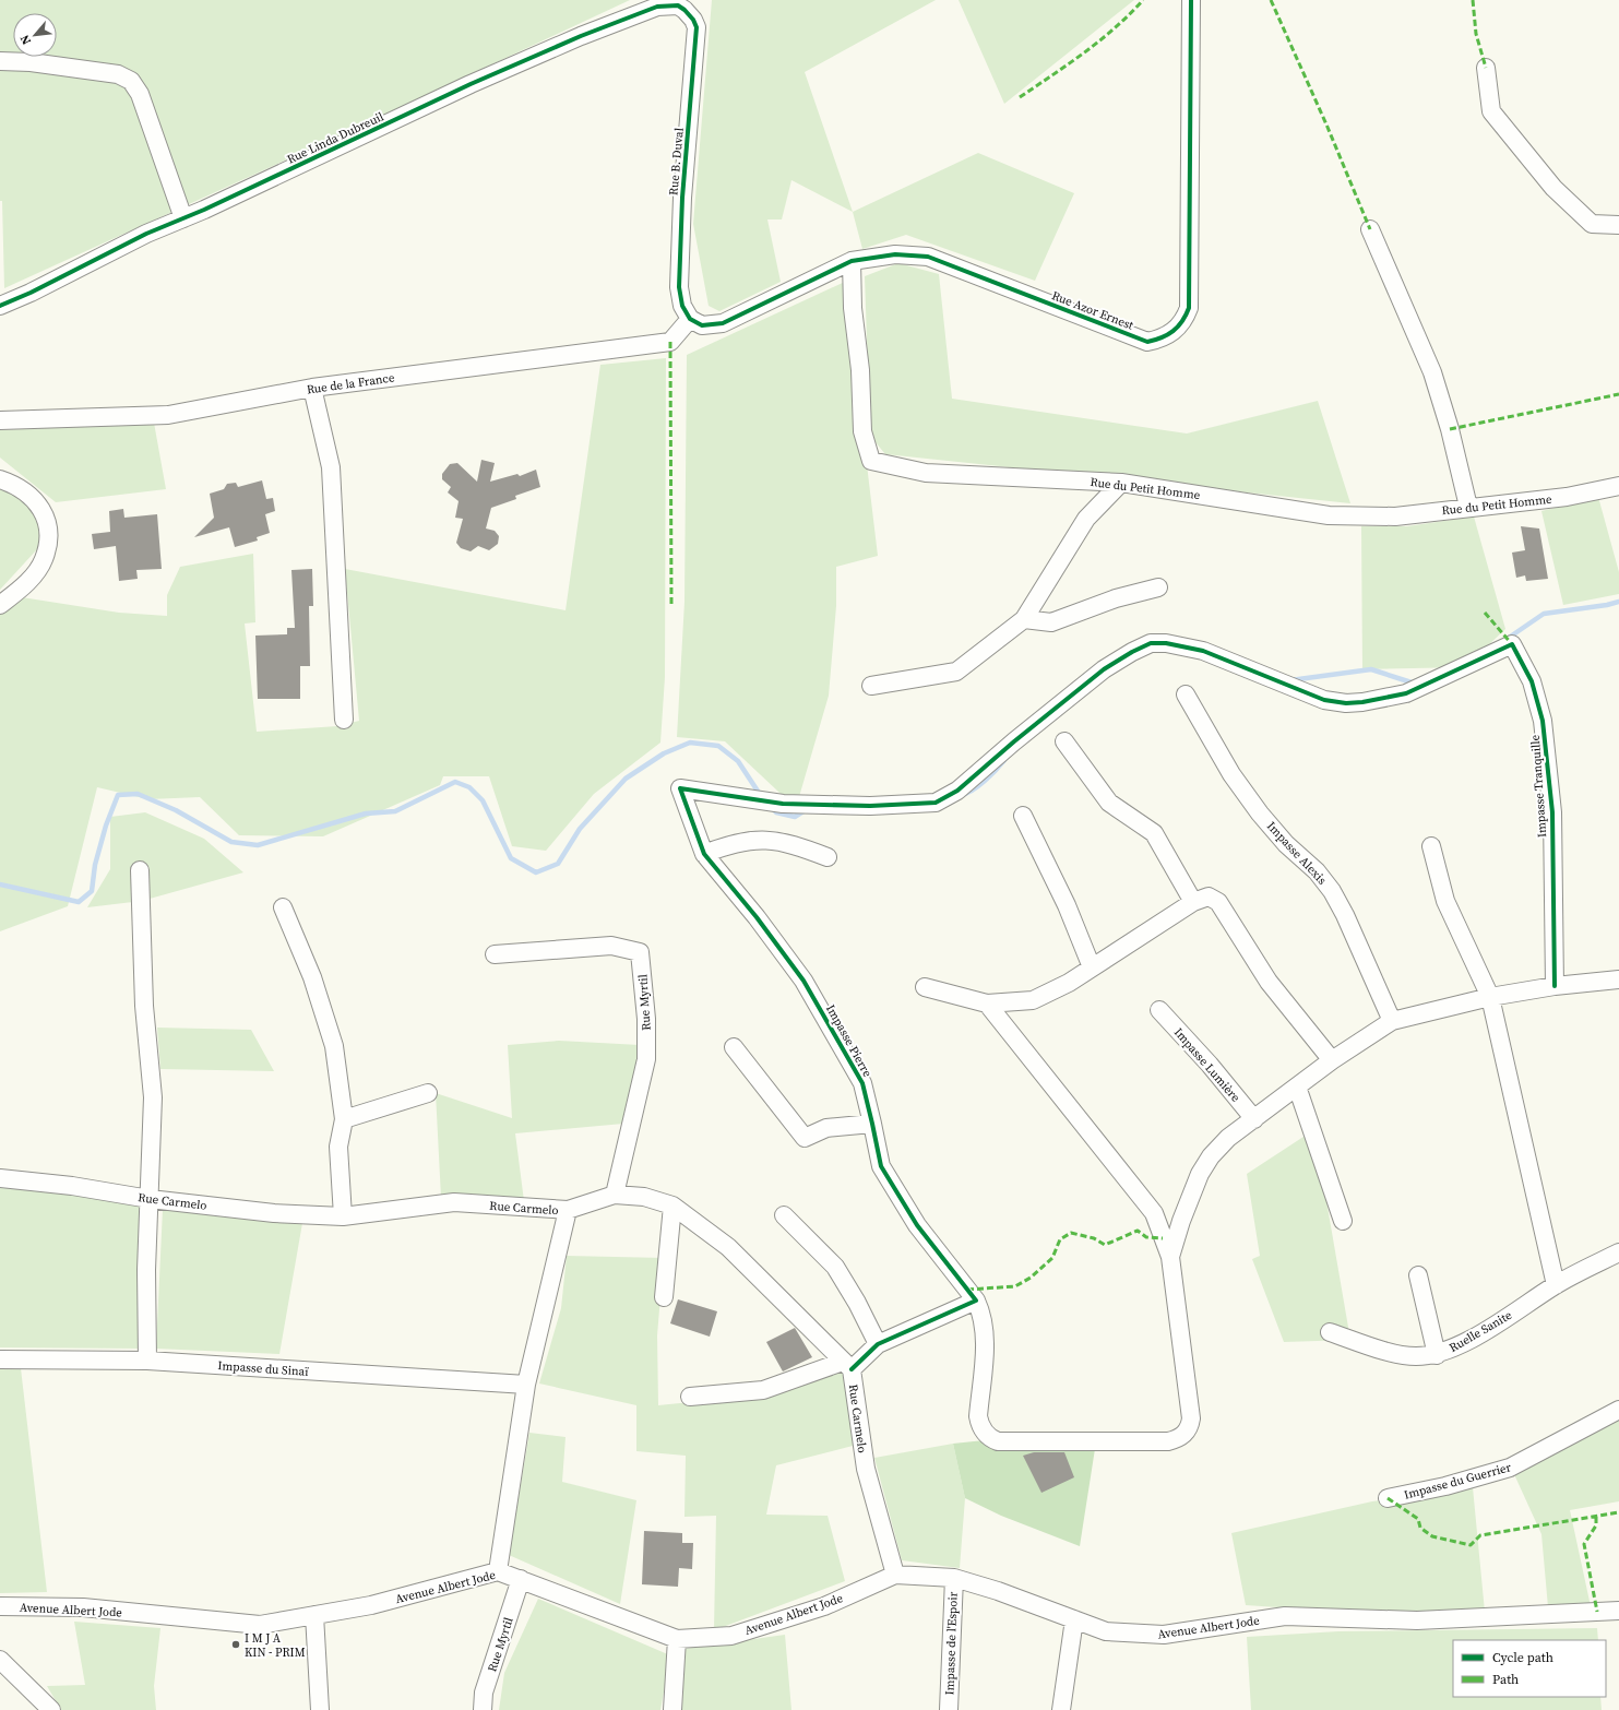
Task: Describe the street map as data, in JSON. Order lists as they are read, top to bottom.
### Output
{
  "streets": {
    "street": [
      "Rue Linda Dubreuil",
      "Rue B. Duval",
      "Rue Azor Ernest",
      "Rue de la France",
      "Rue du Petit Homme",
      "Impasse Tranquille",
      "Impasse Alexis",
      "Rue Myrtil",
      "Impasse Pierre",
      "Impasse Lumière",
      "Rue Carmelo",
      "Ruelle Sanite",
      "Impasse du Sinaï",
      "Impasse du Guerrier",
      "Avenue Albert Jode",
      "Impasse de l'Espoir"
    ]
  },
  "crossings": [
    ["Rue Linda Dubreuil", "Rue B. Duval"],
    ["Rue B. Duval", "Rue Azor Ernest"],
    ["Rue B. Duval", "Rue de la France"],
    ["Rue Azor Ernest", "Rue de la France"],
    ["Rue Azor Ernest", "Rue du Petit Homme"],
    ["Impasse Tranquille", "Impasse Pierre"],
    ["Rue Myrtil", "Rue Carmelo"],
    ["Rue Myrtil", "Avenue Albert Jode"],
    ["Rue Carmelo", "Avenue Albert Jode"],
    ["Avenue Albert Jode", "Impasse de l'Espoir"]
  ],
  "places": ["I M J A KIN - PRIM"],
  "legend": ["Cycle path", "Path"],
  "north": "bottom left"
}
